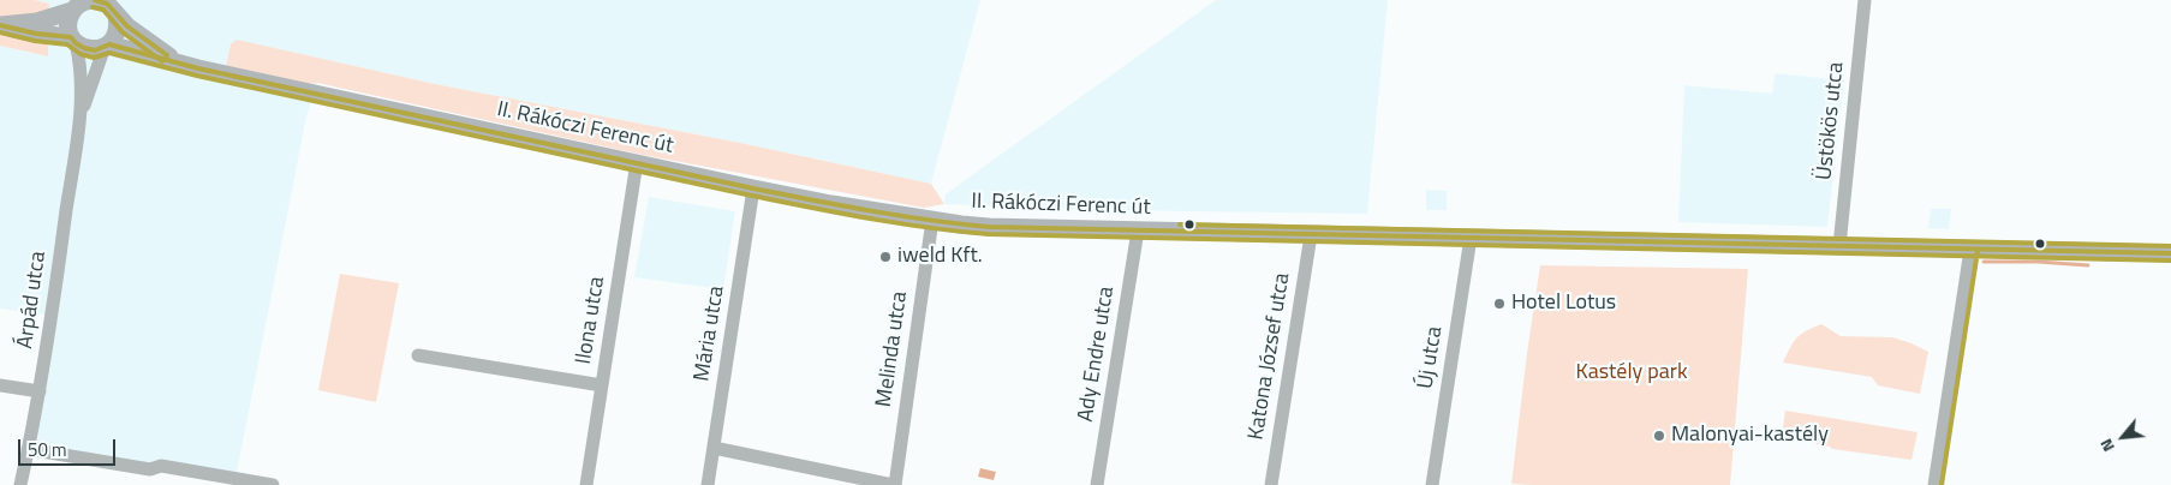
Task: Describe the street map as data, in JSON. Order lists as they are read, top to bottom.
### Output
{
  "streets": {
    "main road": ["II. Rákóczi Ferenc út"],
    "street": [
      "Üstökös utca",
      "Árpád utca",
      "Ilona utca",
      "Mária utca",
      "Melinda utca",
      "Ady Endre utca",
      "Katona József utca",
      "Új utca"
    ]
  },
  "crossings": [
    ["Üstökös utca", "II. Rákóczi Ferenc út"],
    ["II. Rákóczi Ferenc út", "Árpád utca"],
    ["II. Rákóczi Ferenc út", "Ilona utca"],
    ["II. Rákóczi Ferenc út", "Mária utca"],
    ["II. Rákóczi Ferenc út", "Melinda utca"],
    ["II. Rákóczi Ferenc út", "Ady Endre utca"],
    ["II. Rákóczi Ferenc út", "Katona József utca"],
    ["II. Rákóczi Ferenc út", "Új utca"]
  ],
  "parks": ["Kastély park"],
  "places": ["iweld Kft.", "Hotel Lotus", "Malonyai-kastély"],
  "scale_bar": "50 m",
  "north": "bottom left"
}
